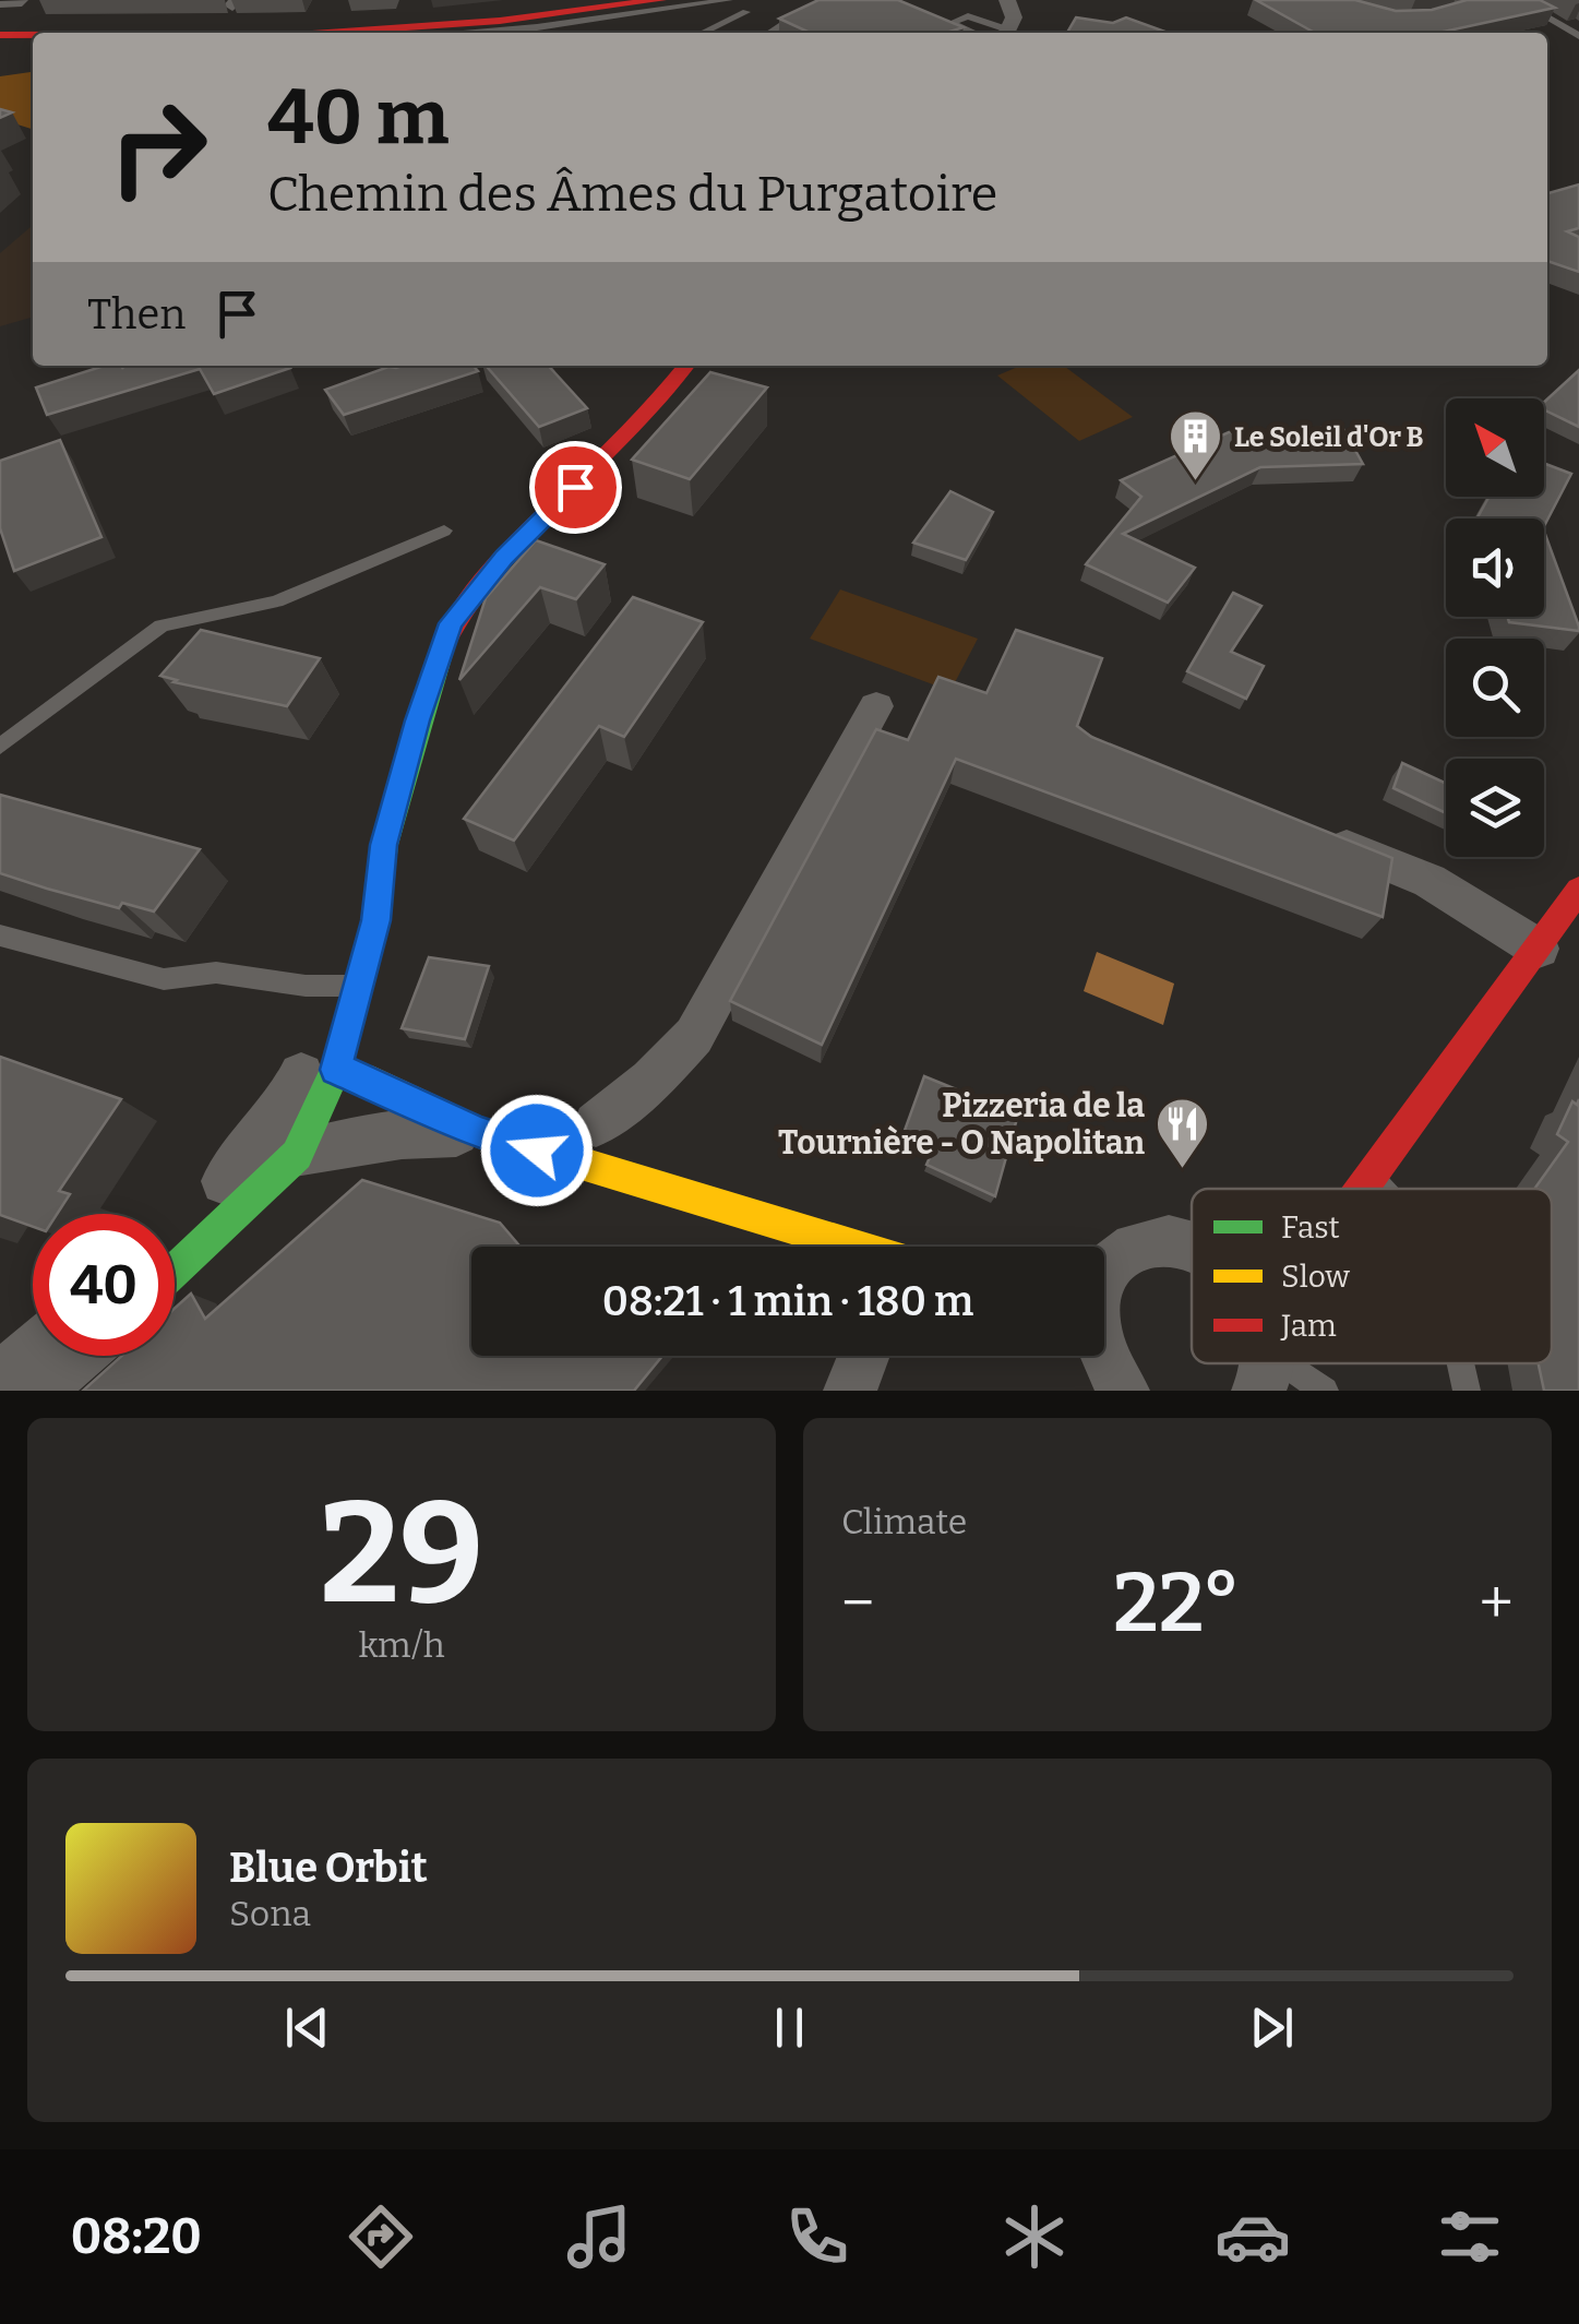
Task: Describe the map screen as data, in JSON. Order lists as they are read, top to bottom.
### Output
{
  "places": {
    "building": ["Le Soleil d'Or B"],
    "restaurant": ["Pizzeria de la Tournière - O Napolitan"]
  },
  "legend": ["Fast", "Slow", "Jam"],
  "north": "top left",
  "page": {
    "turn": ["40 m", "Chemin des Âmes du Purgatoire"],
    "then": "Then",
    "limit": "40",
    "trip": "08:21 · 1 min · 180 m",
    "tile": [
      ["29", "km/h"],
      "Climate"
    ],
    "heat": ["−", "22°", "+"],
    "song": ["Blue Orbit", "Sona"],
    "tabs": "08:20"
  }
}
